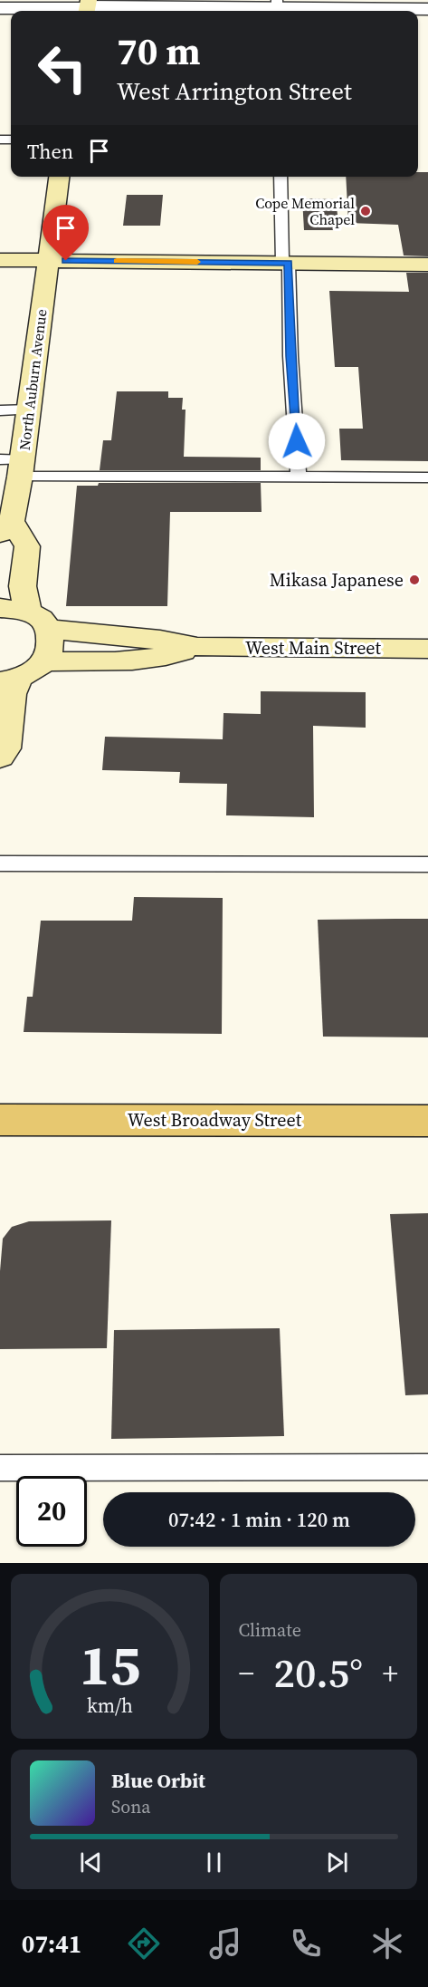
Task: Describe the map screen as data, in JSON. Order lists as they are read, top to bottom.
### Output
{
  "streets": {
    "main road": ["North Auburn Avenue", "West Main Street", "West Broadway Street"]
  },
  "crossings": [
    ["North Auburn Avenue", "West Main Street"]
  ],
  "places": ["Cope Memorial Chapel", "Mikasa Japanese"],
  "page": {
    "turn": ["70 m", "West Arrington Street"],
    "then": "Then",
    "limit": "20",
    "trip": "07:42 · 1 min · 120 m",
    "tile": "Climate",
    "heat": ["−", "20.5°", "+"],
    "song": ["Blue Orbit", "Sona"],
    "tabs": "07:41",
    "gauge": ["15", "km/h"]
  }
}
